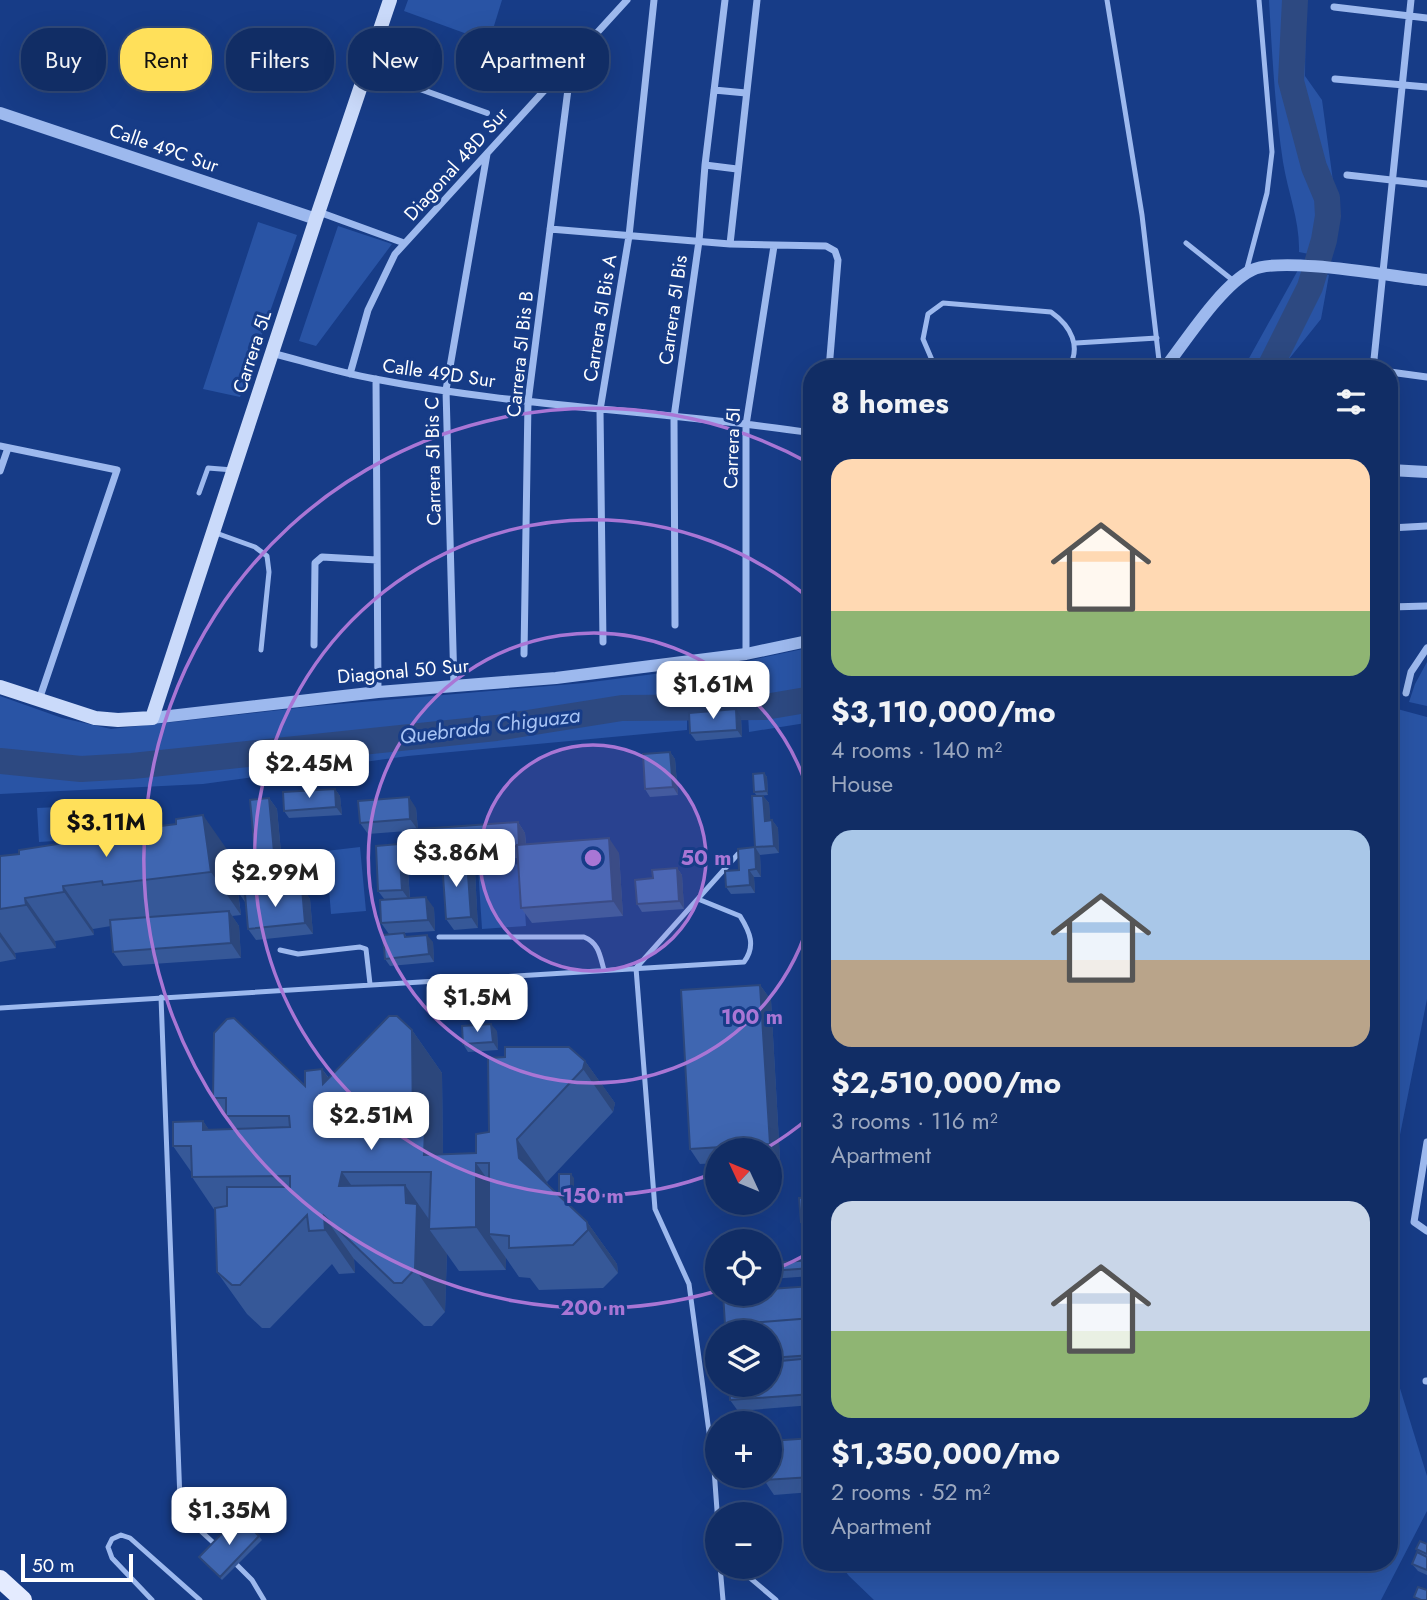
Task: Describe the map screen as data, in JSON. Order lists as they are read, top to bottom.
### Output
{
  "streets": {
    "main road": ["Carrera 5L", "Diagonal 50 Sur"],
    "street": [
      "Calle 49C Sur",
      "Diagonal 48D Sur",
      "Carrera 5I Bis",
      "Carrera 5I Bis A",
      "Carrera 5I Bis B",
      "Calle 49D Sur",
      "Carrera 5I",
      "Carrera 5I Bis C"
    ]
  },
  "crossings": [
    ["Calle 49C Sur", "Diagonal 48D Sur"],
    ["Calle 49C Sur", "Carrera 5L"],
    ["Diagonal 48D Sur", "Calle 49D Sur"],
    ["Diagonal 48D Sur", "Carrera 5I Bis C"],
    ["Carrera 5I Bis", "Calle 49D Sur"],
    ["Carrera 5I Bis A", "Calle 49D Sur"],
    ["Carrera 5L", "Calle 49D Sur"],
    ["Carrera 5L", "Diagonal 50 Sur"],
    ["Carrera 5I Bis B", "Calle 49D Sur"],
    ["Calle 49D Sur", "Carrera 5I"],
    ["Calle 49D Sur", "Carrera 5I Bis C"],
    ["Carrera 5I", "Diagonal 50 Sur"],
    ["Carrera 5I Bis C", "Diagonal 50 Sur"]
  ],
  "water": ["Quebrada Chiguaza"],
  "scale_bar": "50 m",
  "north": "top left",
  "page": {
    "chip": [
      "Buy",
      "Rent",
      "Filters",
      "New",
      "Apartment"
    ],
    "heading": "8 homes",
    "list": [
      {
        "name": "$3,110,000/mo",
        "note": "4 rooms · 140 m² · House"
      },
      {
        "name": "$2,510,000/mo",
        "note": "3 rooms · 116 m² · Apartment"
      },
      {
        "name": "$1,350,000/mo",
        "note": "2 rooms · 52 m² · Apartment"
      }
    ],
    "price": [
      "$1.61M",
      "$2.45M",
      "$3.11M",
      "$3.86M",
      "$2.99M",
      "$1.5M",
      "$2.51M",
      "$1.35M"
    ],
    "map_buttons": ["+", "−"],
    "scale": "50 m"
  },
  "rings": [
    "50 m",
    "100 m",
    "150 m",
    "200 m"
  ]
}
